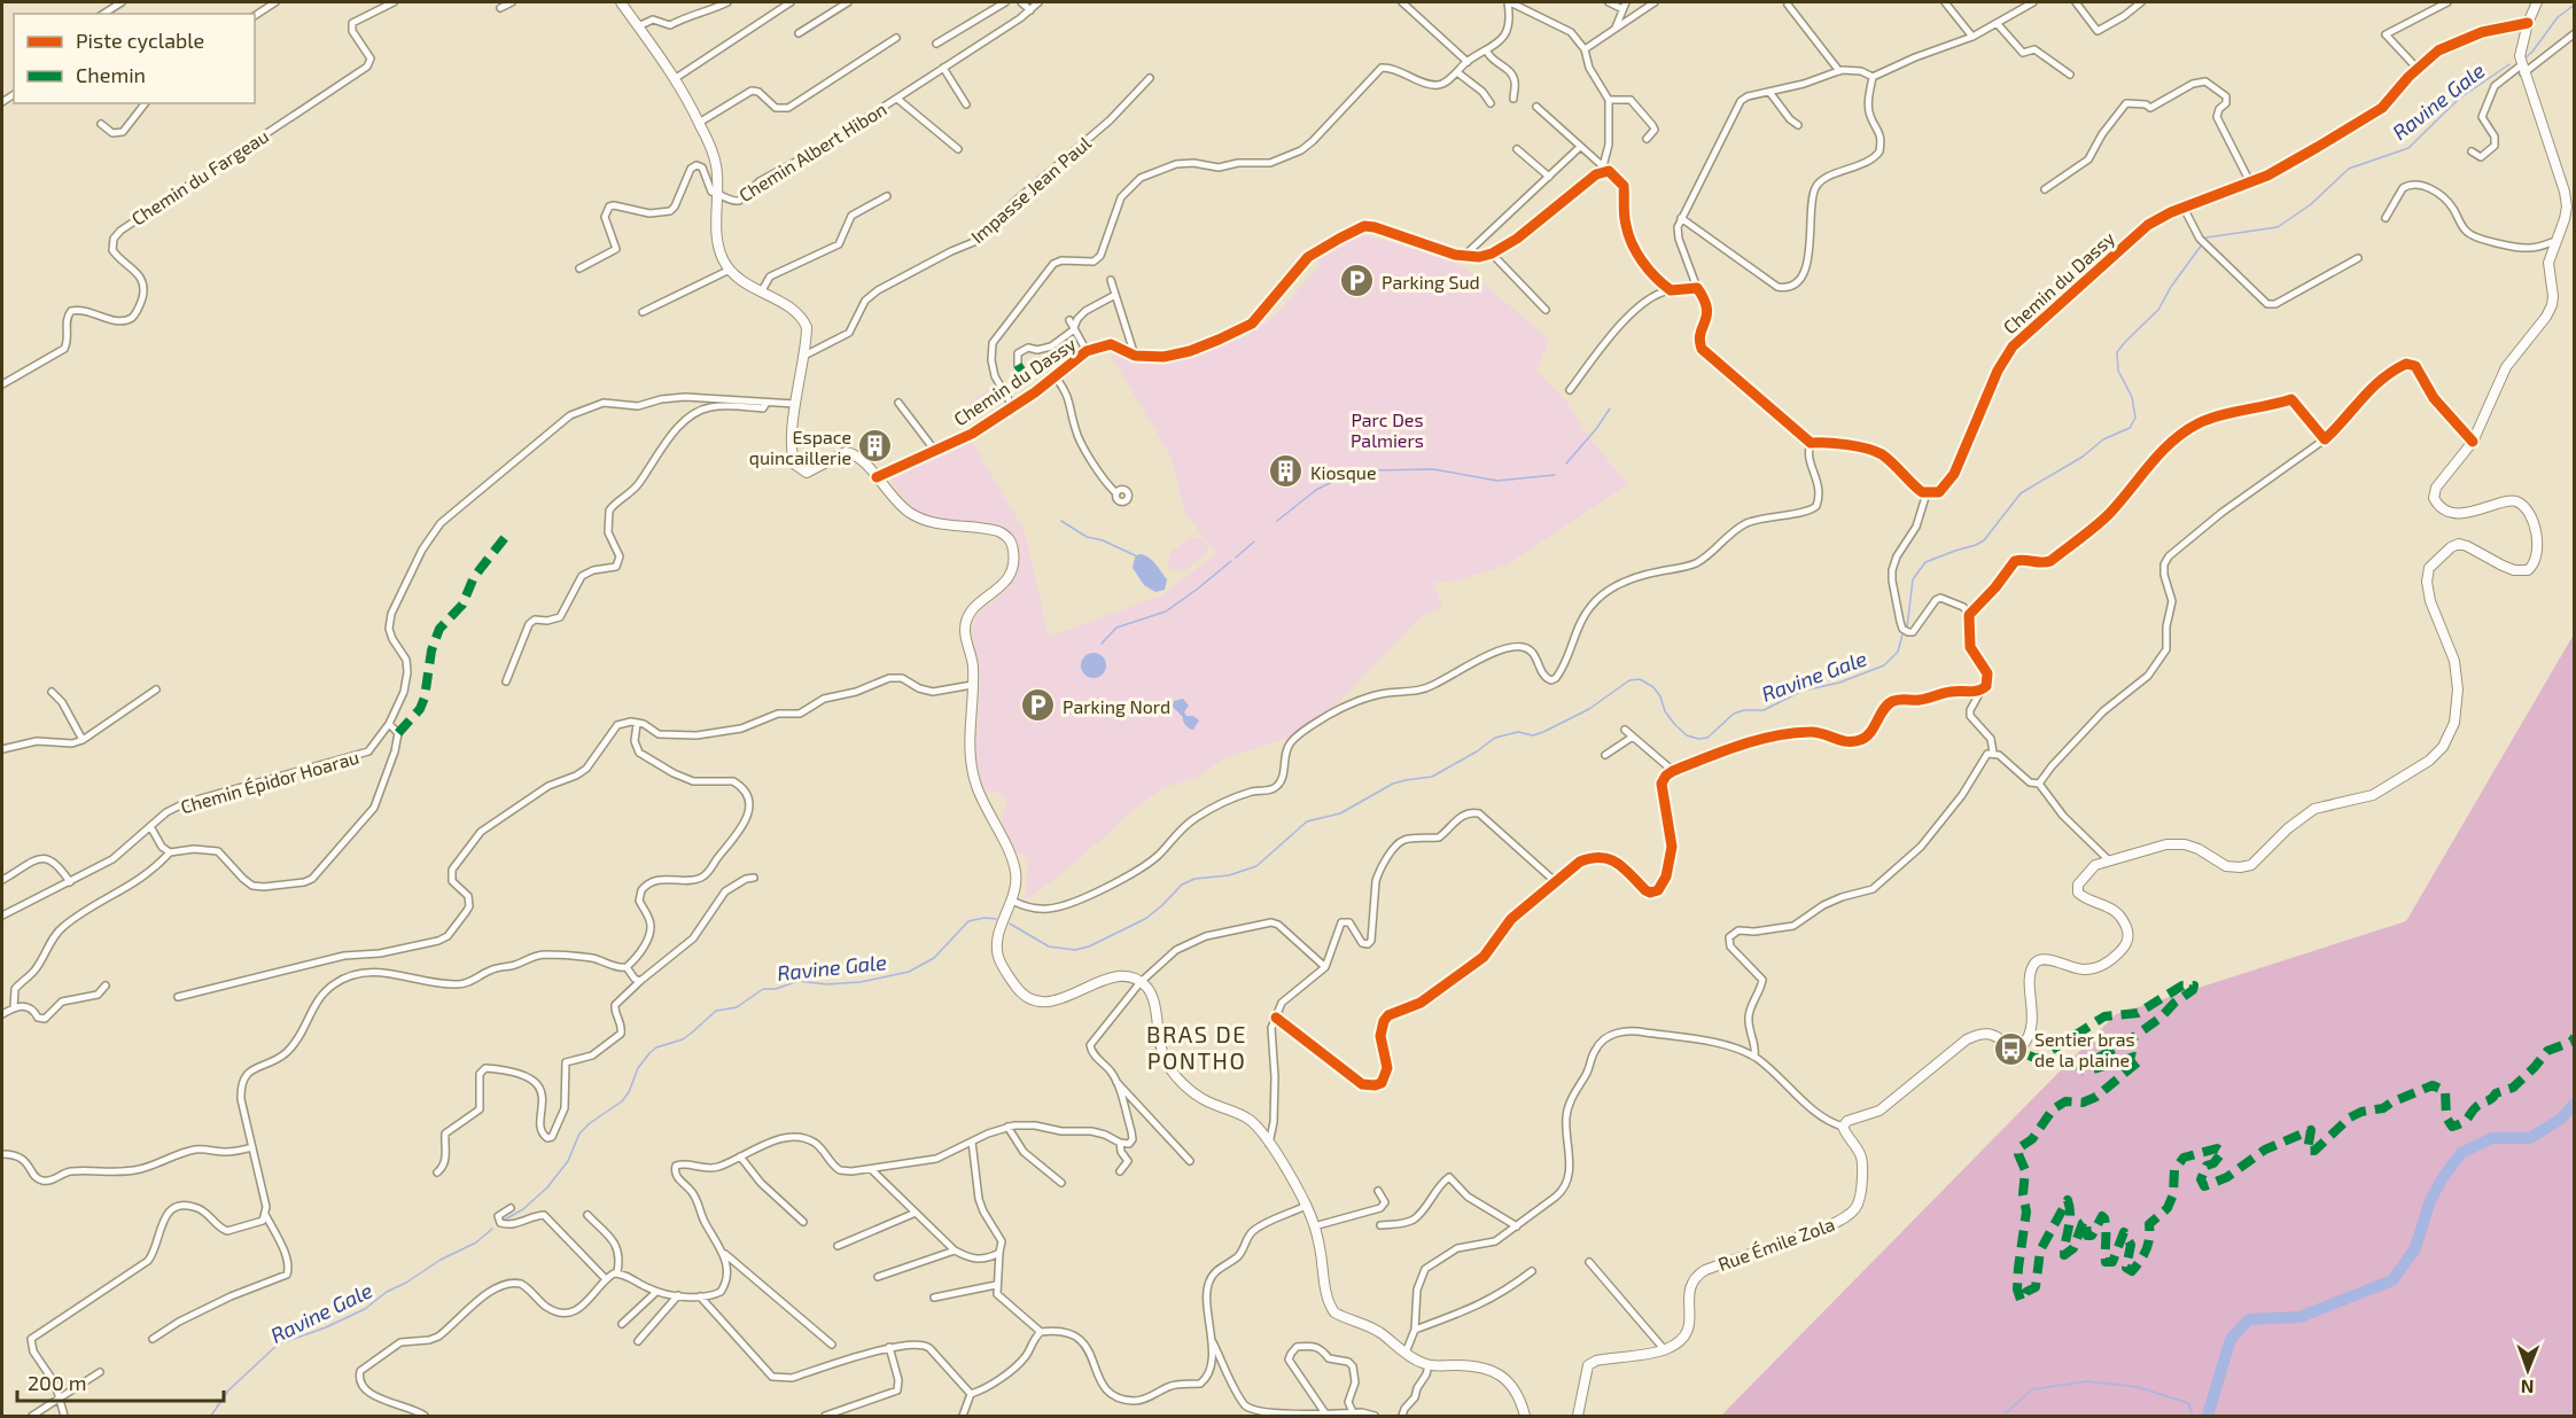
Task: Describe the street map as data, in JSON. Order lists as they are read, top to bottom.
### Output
{
  "streets": {
    "main road": ["Rue Émile Zola"],
    "street": [
      "Chemin Albert Hibon",
      "Chemin du Fargeau",
      "Impasse Jean Paul",
      "Chemin du Dassy",
      "Chemin Épidor Hoarau"
    ]
  },
  "districts": ["BRAS DE PONTHO"],
  "water": ["Ravine Gale"],
  "parks": ["Parc Des Palmiers"],
  "places": {
    "parking": ["Parking Sud", "Parking Nord"],
    "building": ["Espace quincaillerie", "Kiosque"],
    "bus stop": ["Sentier bras de la plaine"]
  },
  "legend": ["Piste cyclable", "Chemin"],
  "scale_bar": "200 m",
  "north": "bottom"
}
